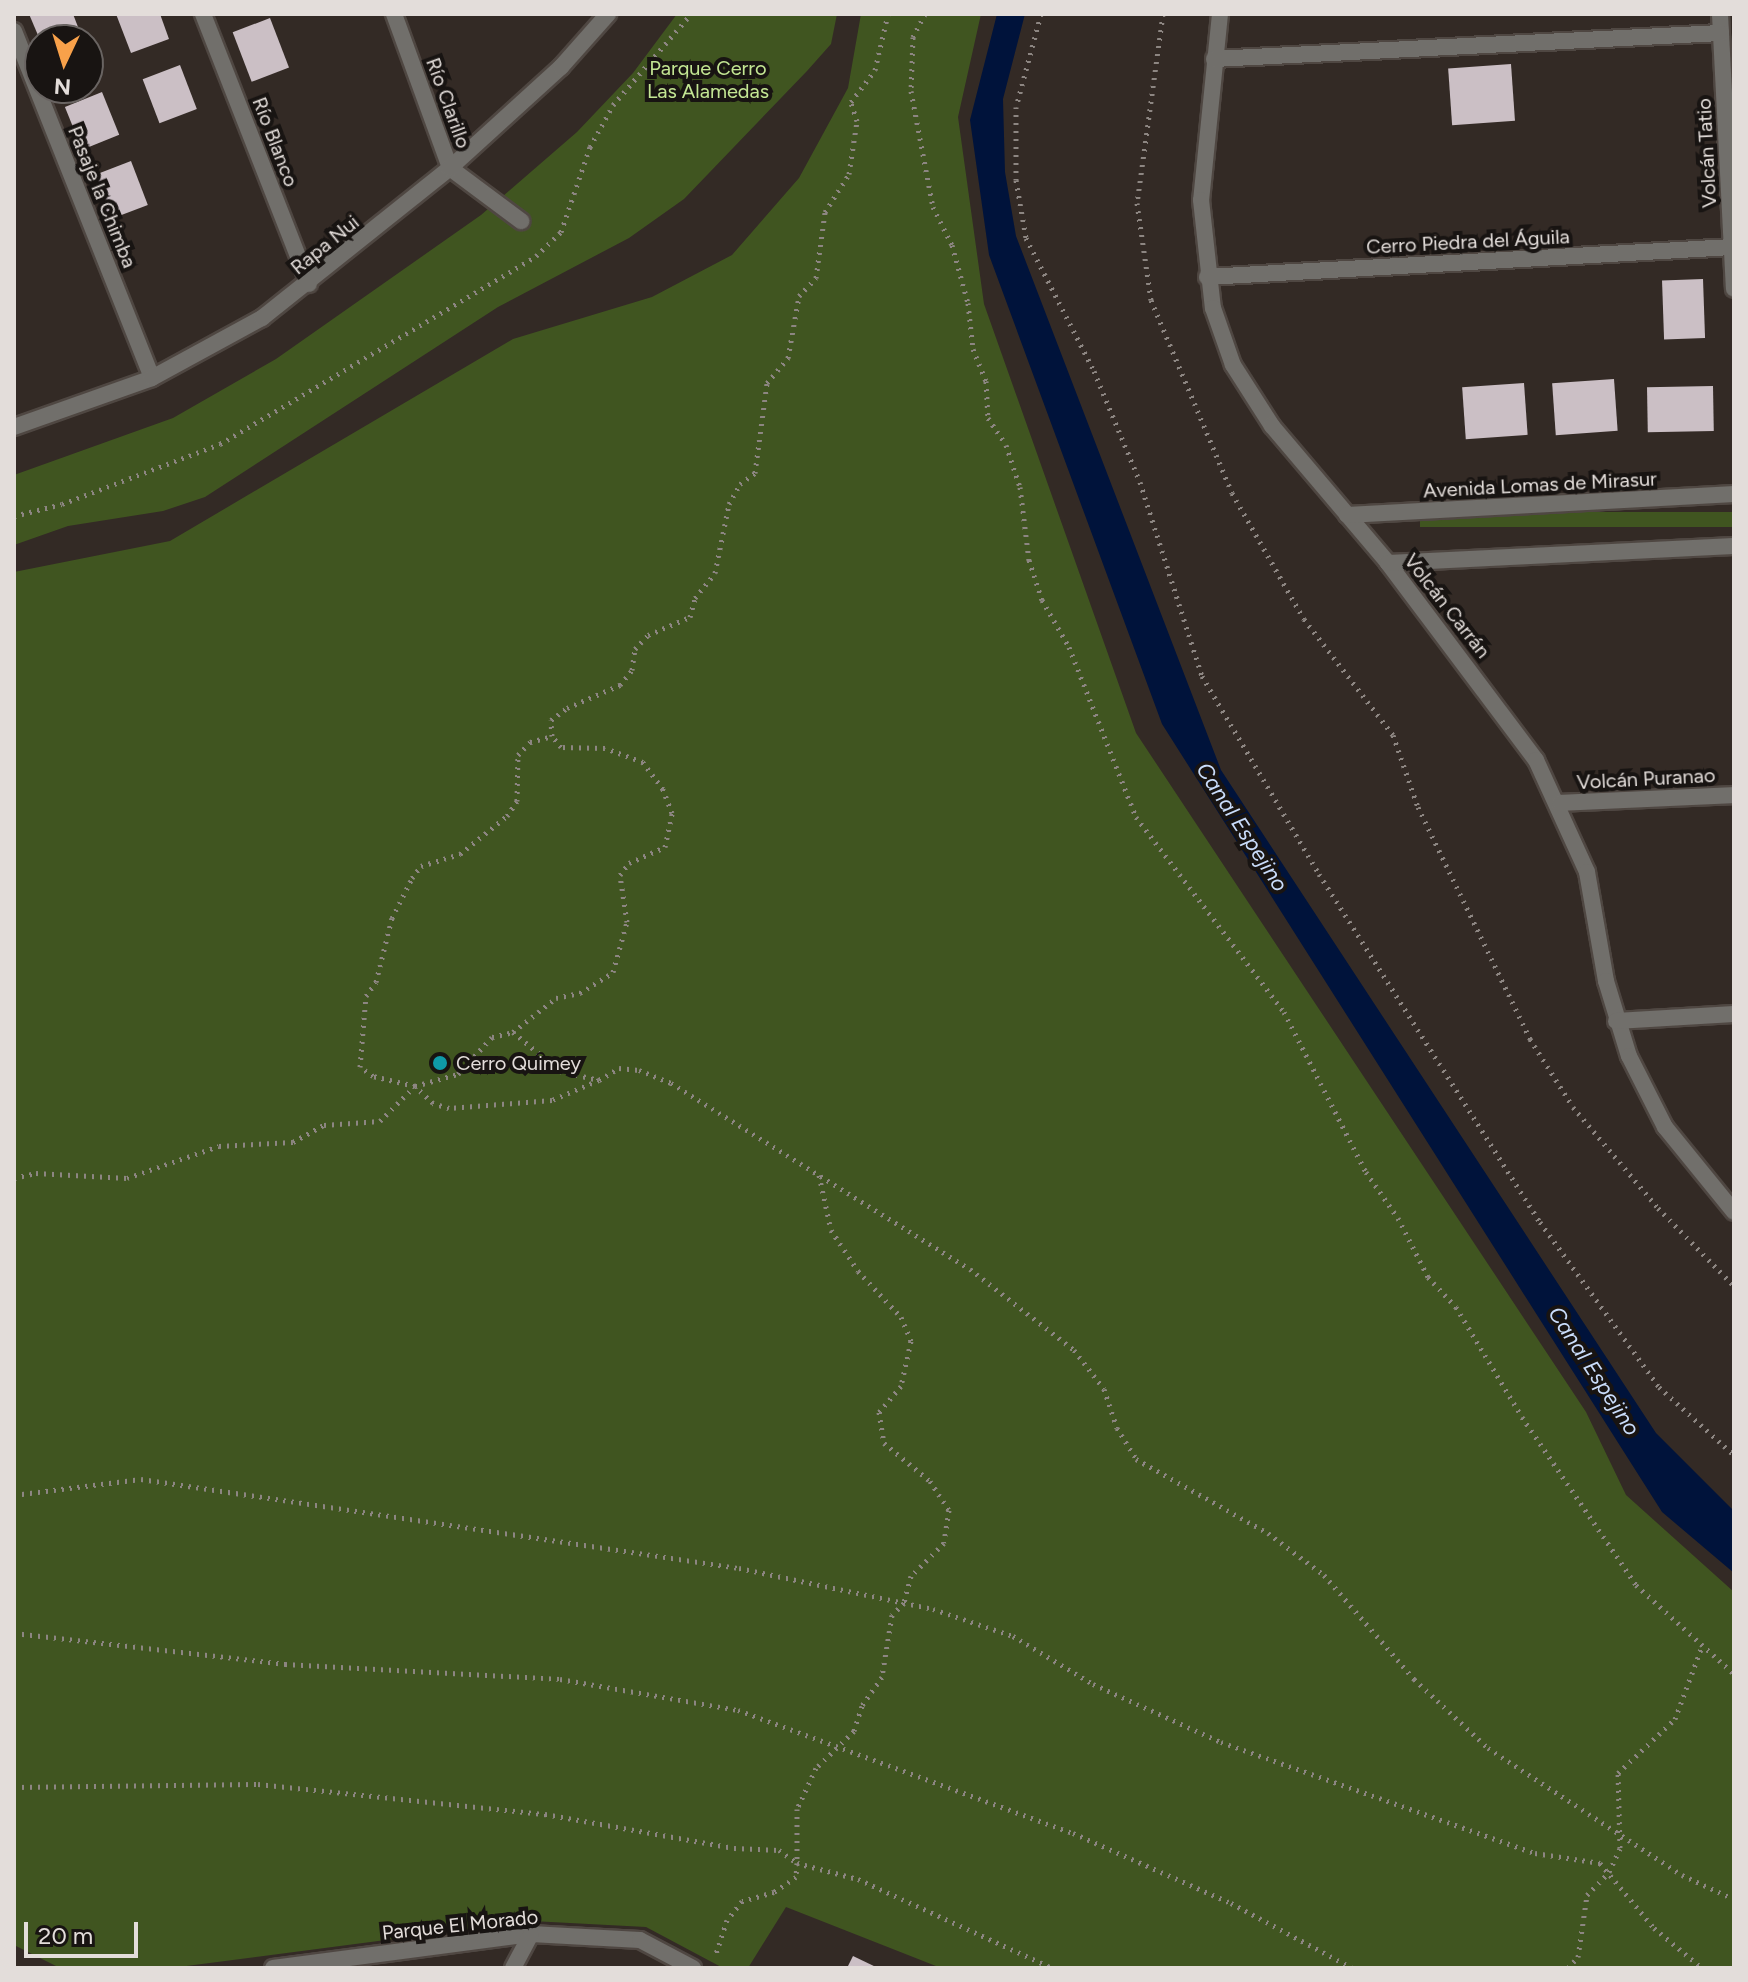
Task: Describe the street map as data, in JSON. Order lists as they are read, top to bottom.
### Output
{
  "streets": {
    "street": [
      "Río Clarillo",
      "Río Blanco",
      "Volcán Tatio",
      "Pasaje la Chimba",
      "Cerro Piedra del Águila",
      "Rapa Nui",
      "Avenida Lomas de Mirasur",
      "Volcán Carrán",
      "Volcán Puranao",
      "Parque El Morado"
    ]
  },
  "crossings": [
    ["Río Clarillo", "Rapa Nui"],
    ["Río Blanco", "Rapa Nui"],
    ["Volcán Tatio", "Cerro Piedra del Águila"],
    ["Pasaje la Chimba", "Rapa Nui"],
    ["Cerro Piedra del Águila", "Volcán Carrán"],
    ["Avenida Lomas de Mirasur", "Volcán Carrán"],
    ["Volcán Carrán", "Volcán Puranao"]
  ],
  "water": ["Canal Espejino"],
  "parks": ["Parque Cerro Las Alamedas"],
  "places": ["Cerro Quimey"],
  "scale_bar": "20 m",
  "north": "bottom"
}
